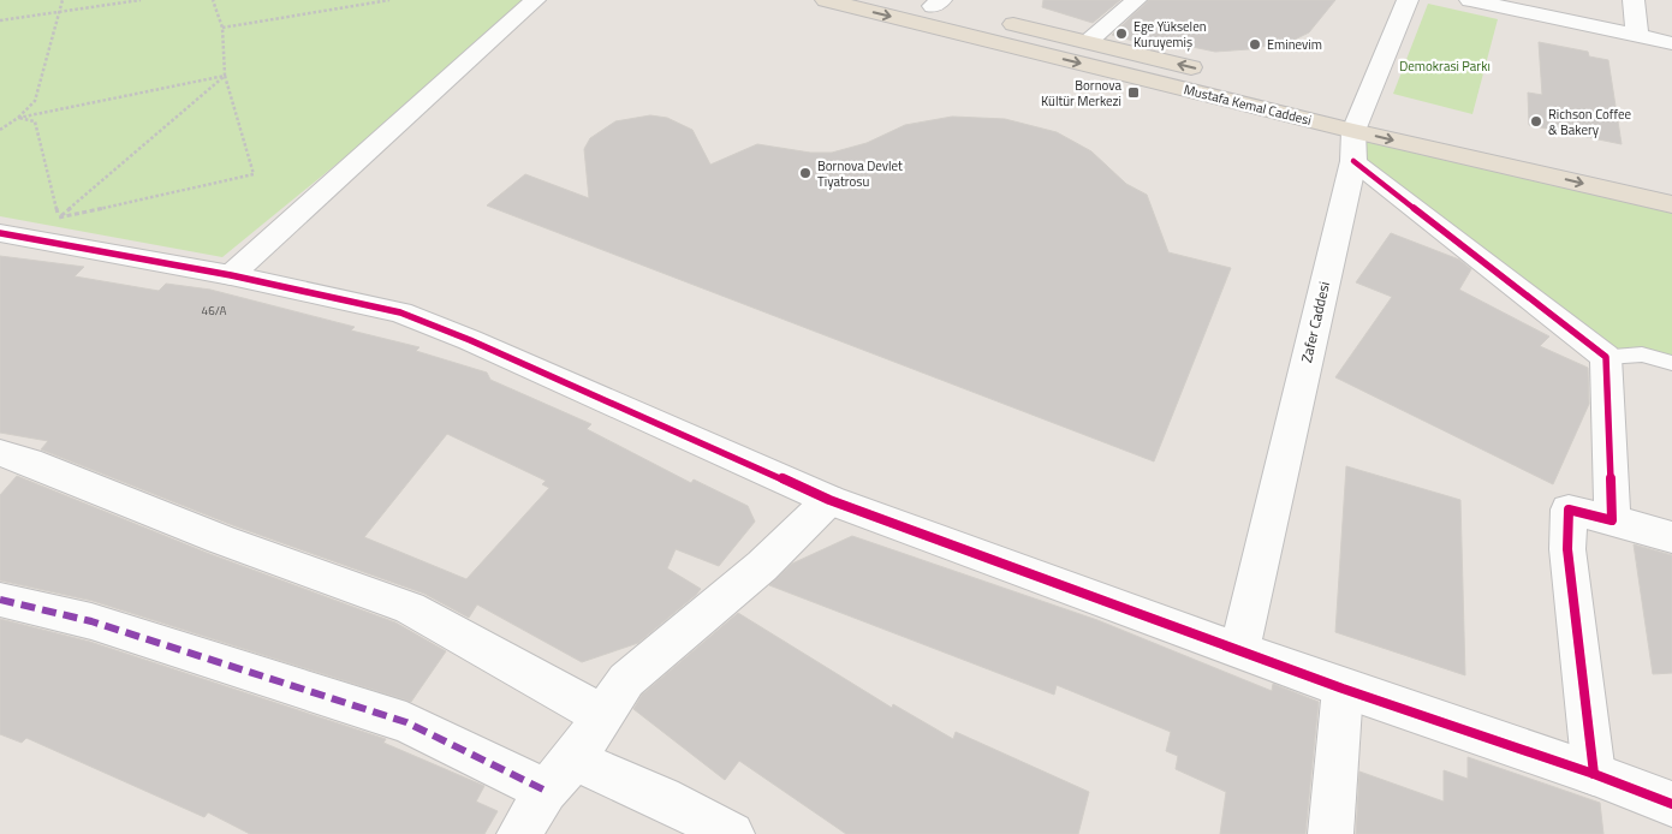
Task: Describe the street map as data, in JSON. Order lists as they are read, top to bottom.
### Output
{
  "streets": {
    "main road": ["Mustafa Kemal Caddesi"],
    "street": ["Zafer Caddesi"]
  },
  "crossings": [
    ["Mustafa Kemal Caddesi", "Zafer Caddesi"]
  ],
  "parks": ["Demokrasi Parkı"],
  "places": {
    "other": [
      "Ege Yükselen Kuruyemiş",
      "Eminevim",
      "Richson Coffee & Bakery",
      "Bornova Devlet Tiyatrosu"
    ],
    "transit": ["Bornova Kültür Merkezi"]
  },
  "house_numbers": ["46/A"]
}
